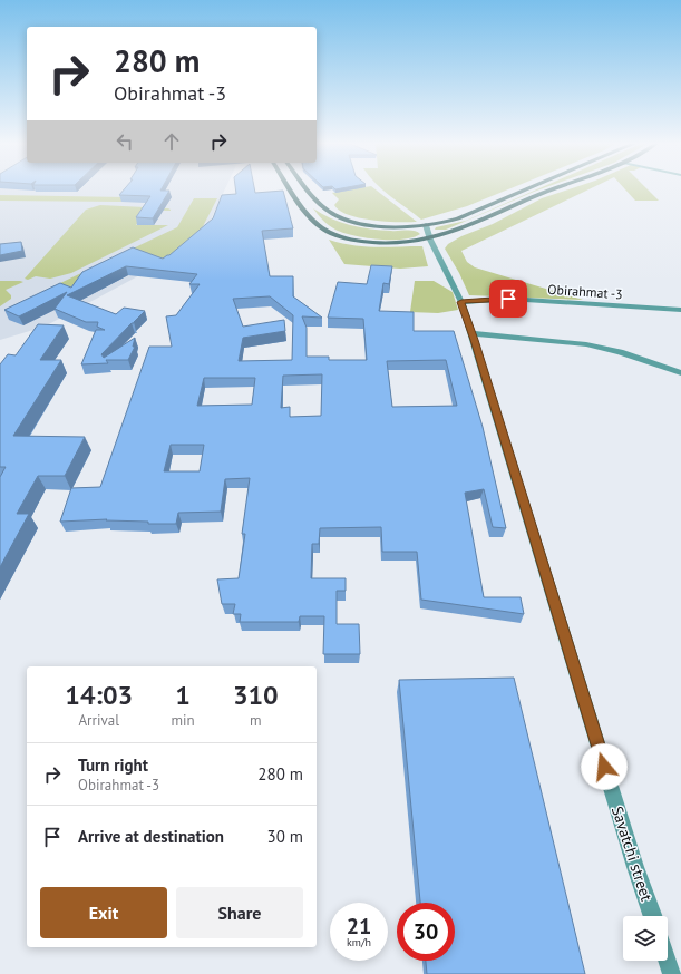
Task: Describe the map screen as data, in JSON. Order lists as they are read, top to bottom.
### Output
{
  "streets": {
    "street": ["Obirahmat -3", "Savatchi street"]
  },
  "crossings": [
    ["Obirahmat -3", "Savatchi street"]
  ],
  "page": {
    "turn": ["280 m", "Obirahmat -3"],
    "eta": [
      "14:03",
      "Arrival",
      "1",
      "min",
      "310",
      "m"
    ],
    "list": [
      {
        "name": "Turn right",
        "note": "Obirahmat -3",
        "value": "280 m"
      },
      {
        "name": "Arrive at destination",
        "value": "30 m"
      }
    ],
    "buttons": ["Exit", "Share"],
    "speed": "21 km/h",
    "limit": "30"
  }
}
